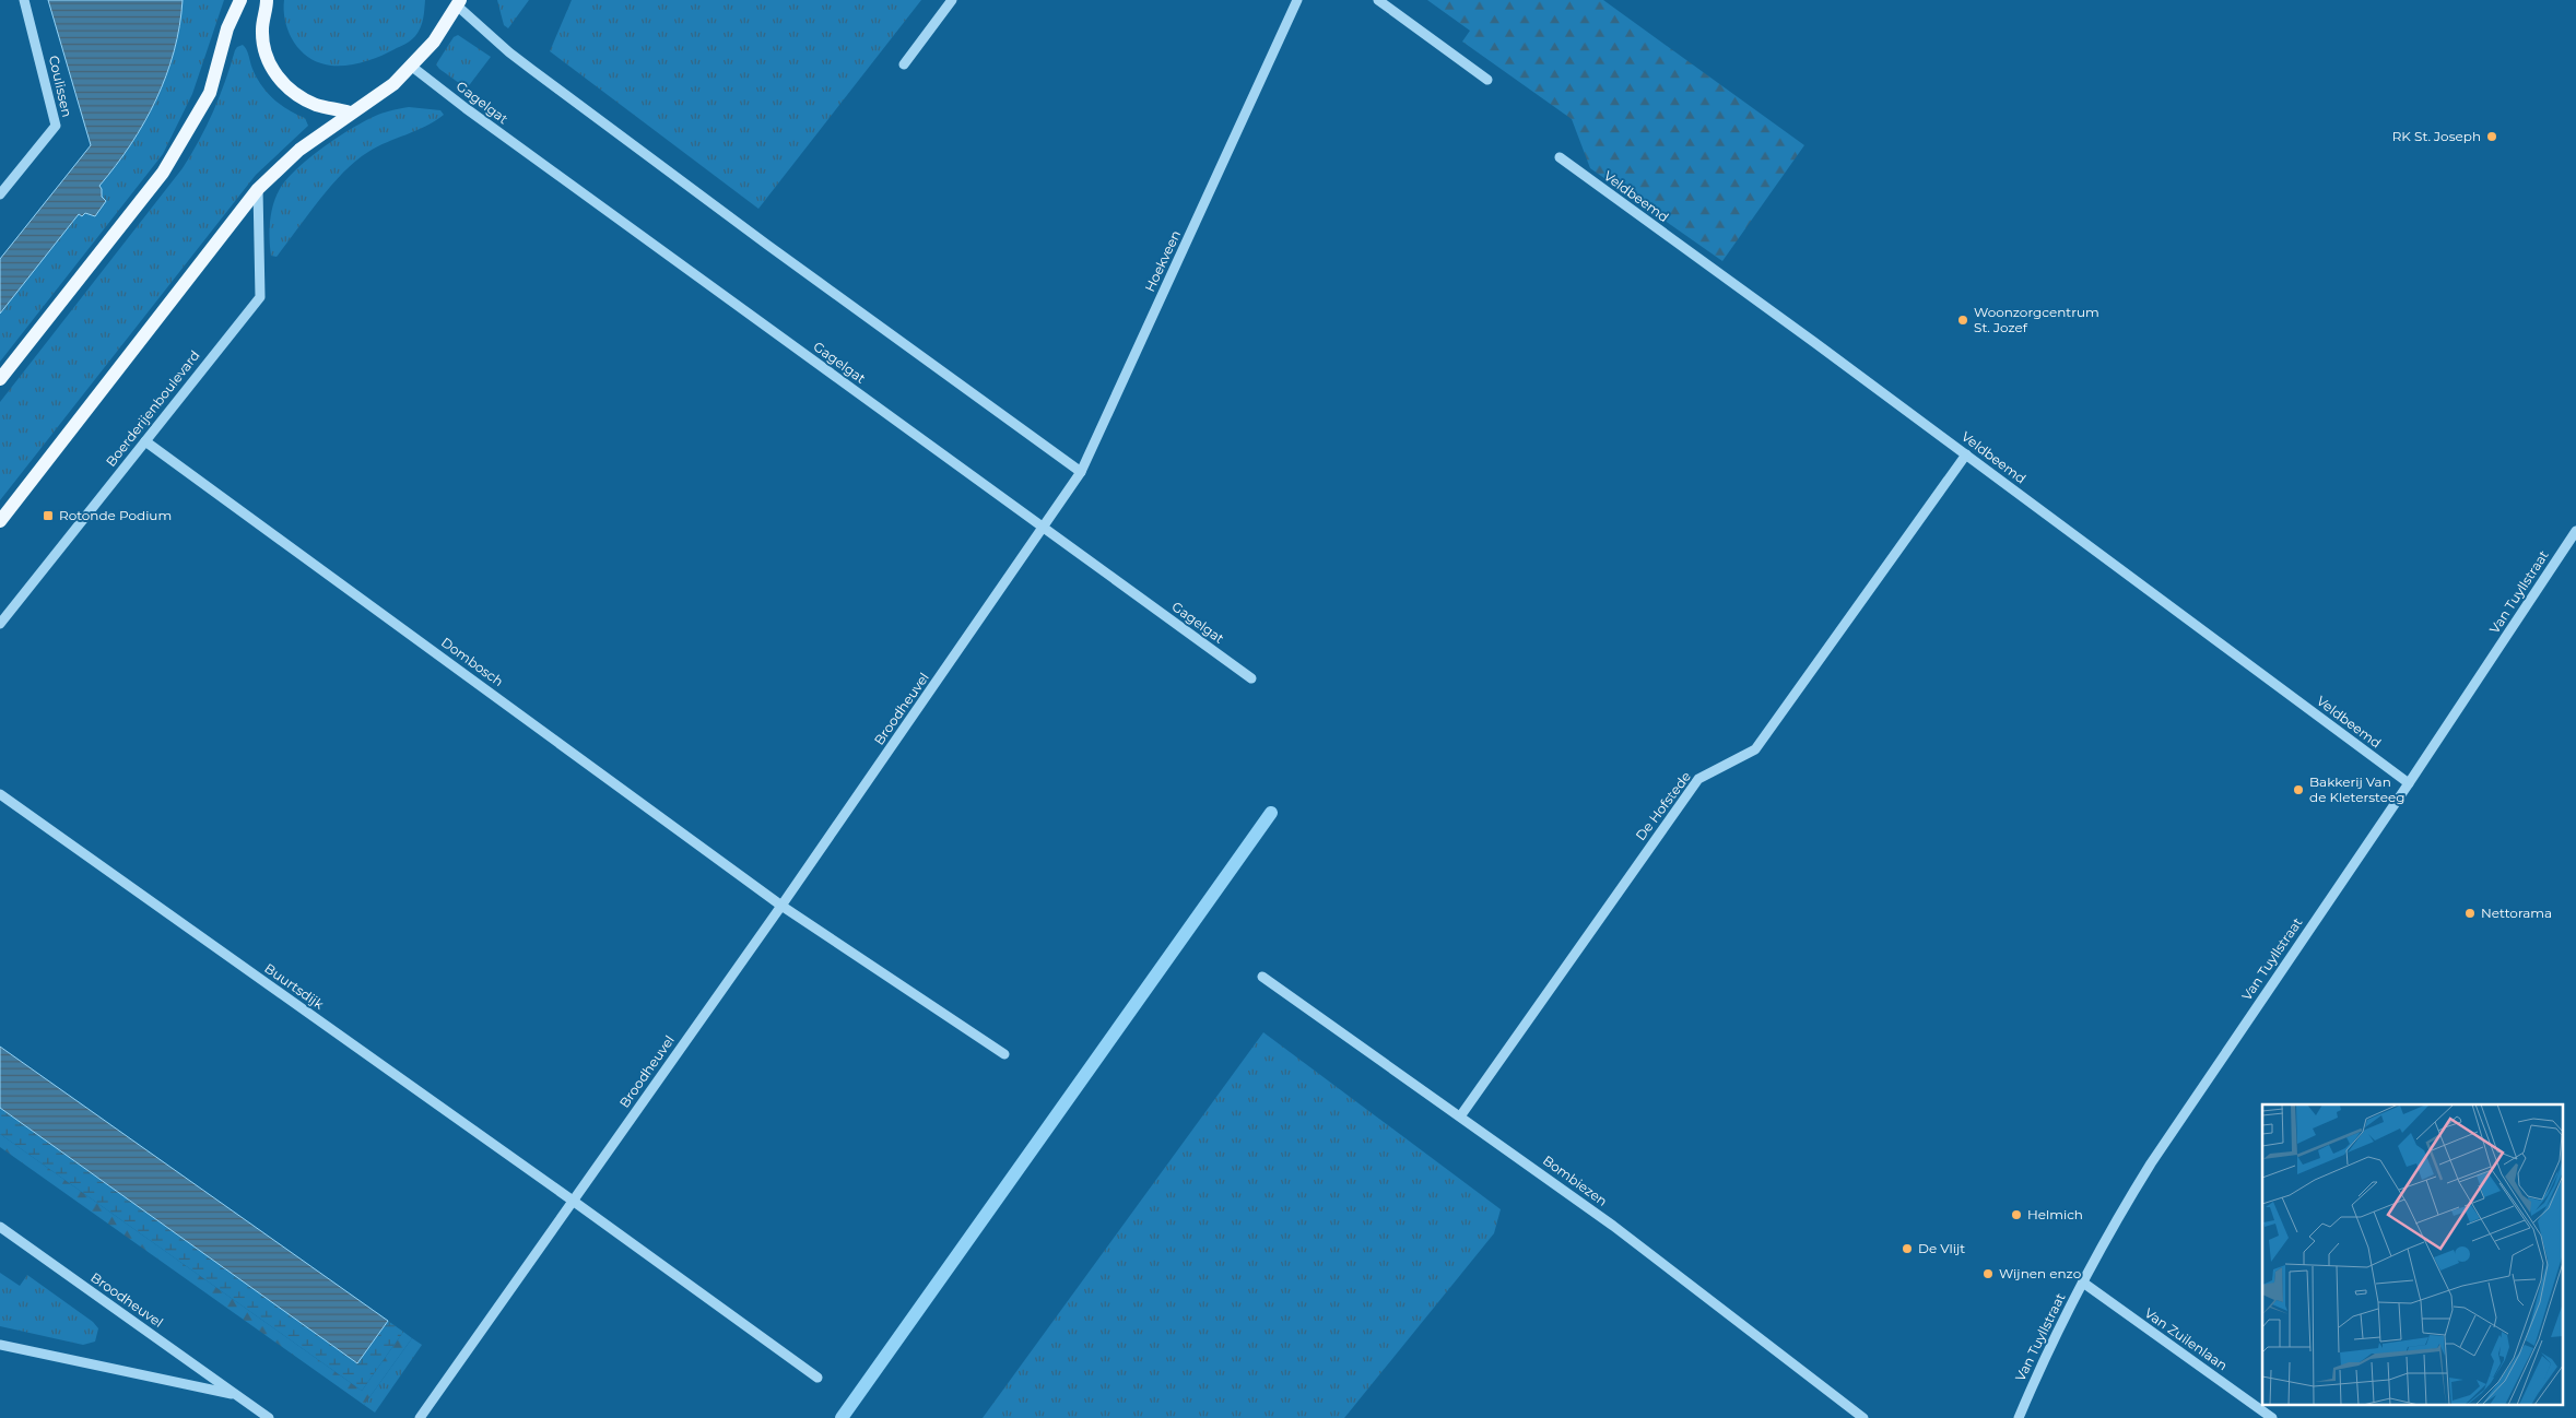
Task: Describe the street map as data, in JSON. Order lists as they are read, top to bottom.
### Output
{
  "streets": {
    "street": [
      "Coulissen",
      "Gagelgat",
      "Veldbeemd",
      "Hoekveen",
      "Boerderijenboulevard",
      "Van Tuyllstraat",
      "Dombosch",
      "Broodheuvel",
      "De Hofstede",
      "Buurtsdijk",
      "Bombiezen",
      "Van Zuilenlaan"
    ]
  },
  "crossings": [
    ["Gagelgat", "Hoekveen"],
    ["Gagelgat", "Broodheuvel"],
    ["Veldbeemd", "Van Tuyllstraat"],
    ["Veldbeemd", "De Hofstede"],
    ["Hoekveen", "Broodheuvel"],
    ["Boerderijenboulevard", "Dombosch"],
    ["Van Tuyllstraat", "Van Zuilenlaan"],
    ["Dombosch", "Broodheuvel"],
    ["Broodheuvel", "Buurtsdijk"],
    ["De Hofstede", "Bombiezen"]
  ],
  "places": {
    "other": [
      "RK St. Joseph",
      "Woonzorgcentrum St. Jozef",
      "Bakkerij Van de Kletersteeg",
      "Nettorama",
      "Helmich",
      "De Vlijt",
      "Wijnen enzo"
    ],
    "transit": ["Rotonde Podium"]
  }
}
